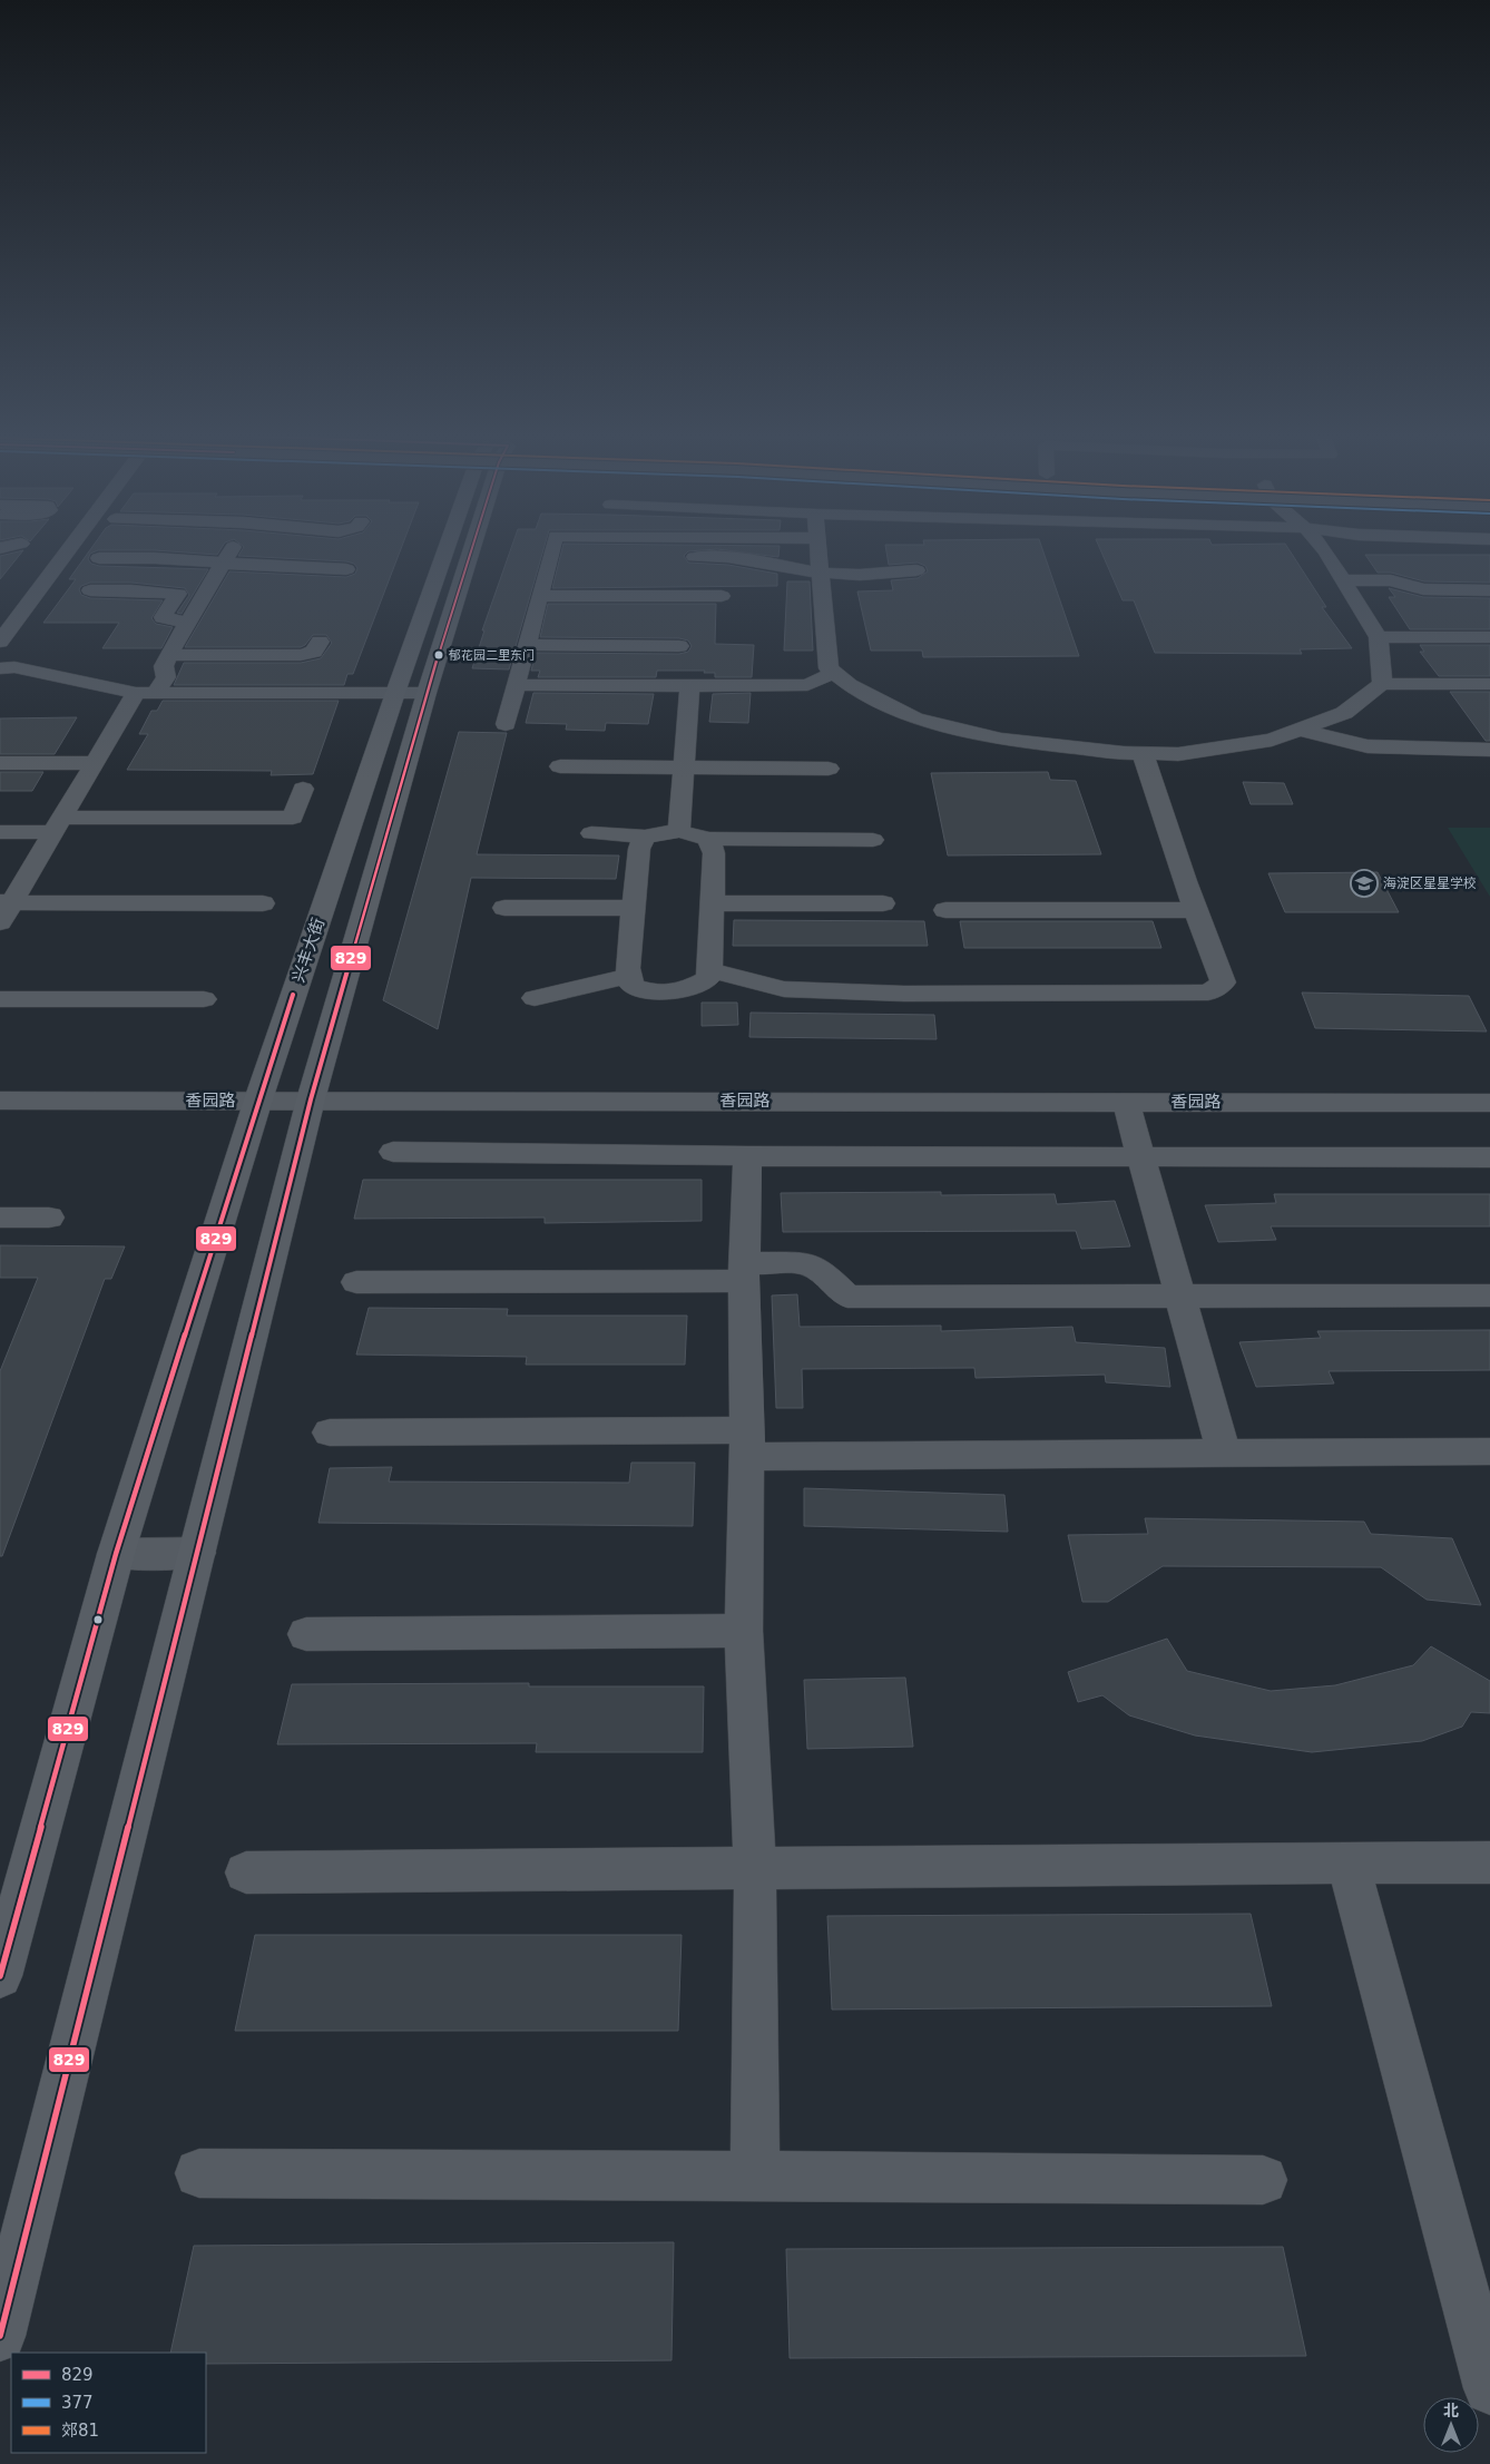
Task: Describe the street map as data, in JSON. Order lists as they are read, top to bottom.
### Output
{
  "streets": {
    "main road": ["兴丰大街"],
    "street": ["香园路"]
  },
  "crossings": [
    ["兴丰大街", "香园路"]
  ],
  "places": {
    "other": ["郁花园二里东门"],
    "school or university": ["海淀区星星学校"]
  },
  "lines": ["transit line 829"],
  "legend": ["829", "377", "郊81"],
  "north": "top"
}
